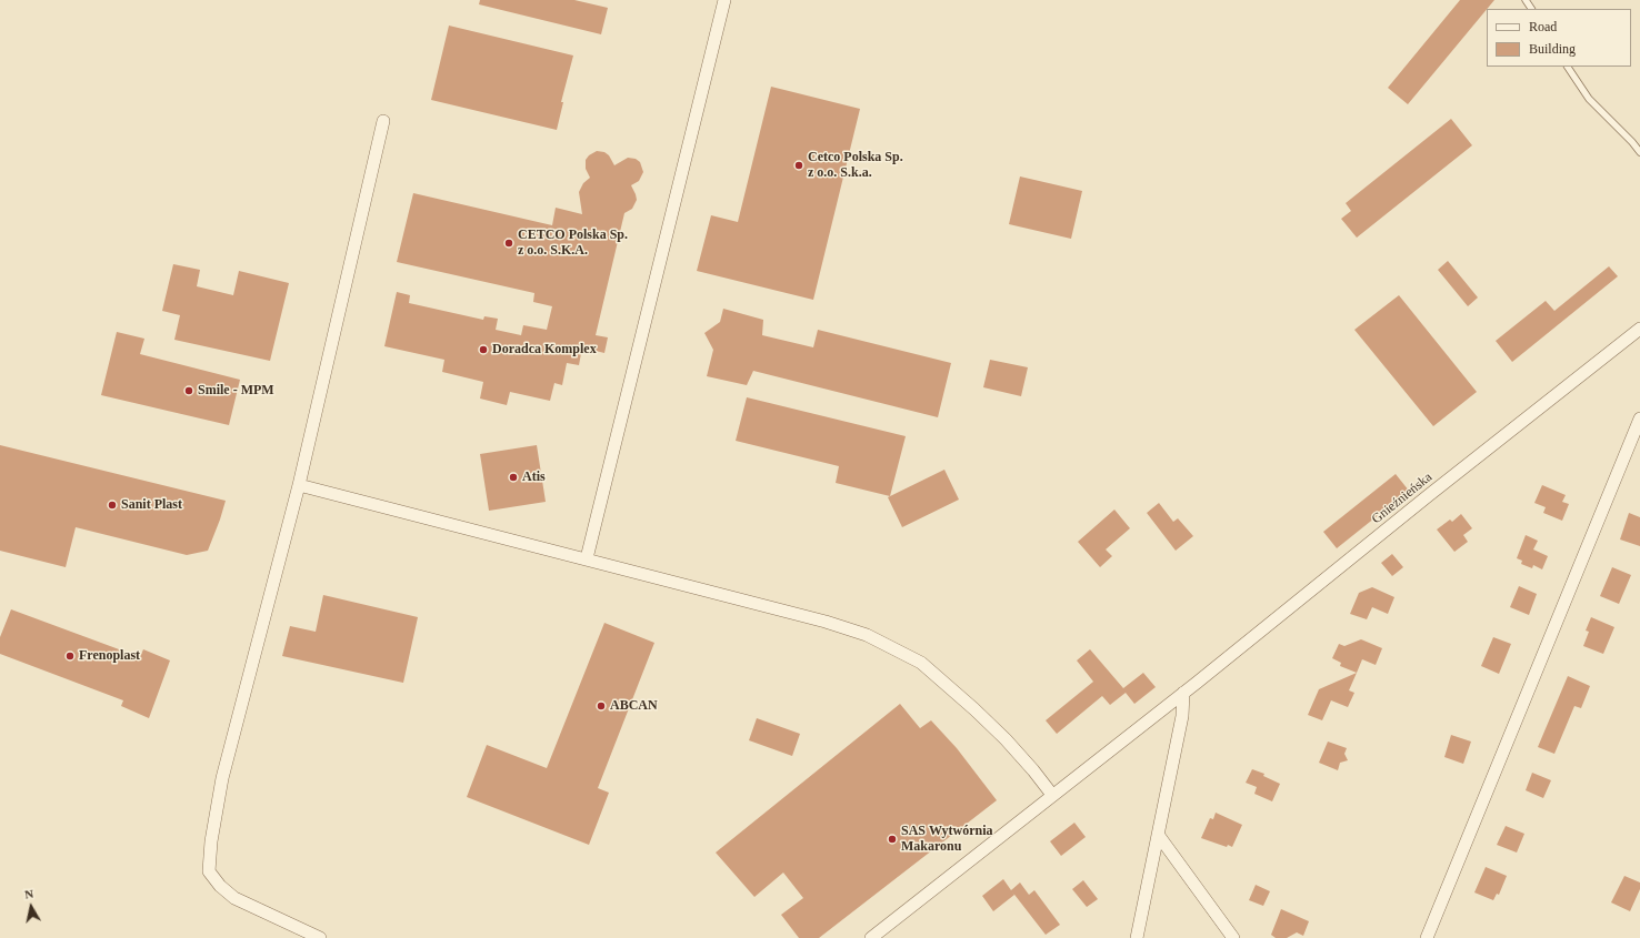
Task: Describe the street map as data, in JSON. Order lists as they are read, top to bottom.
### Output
{
  "streets": {
    "street": ["Gnieźnieńska"]
  },
  "places": [
    "Cetco Polska Sp. z o.o. S.k.a.",
    "CETCO Polska Sp. z o.o. S.K.A.",
    "Doradca Komplex",
    "Smile - MPM",
    "Atis",
    "Sanit Plast",
    "Frenoplast",
    "ABCAN",
    "SAS Wytwórnia Makaronu"
  ],
  "legend": ["Road", "Building"],
  "north": "top"
}
